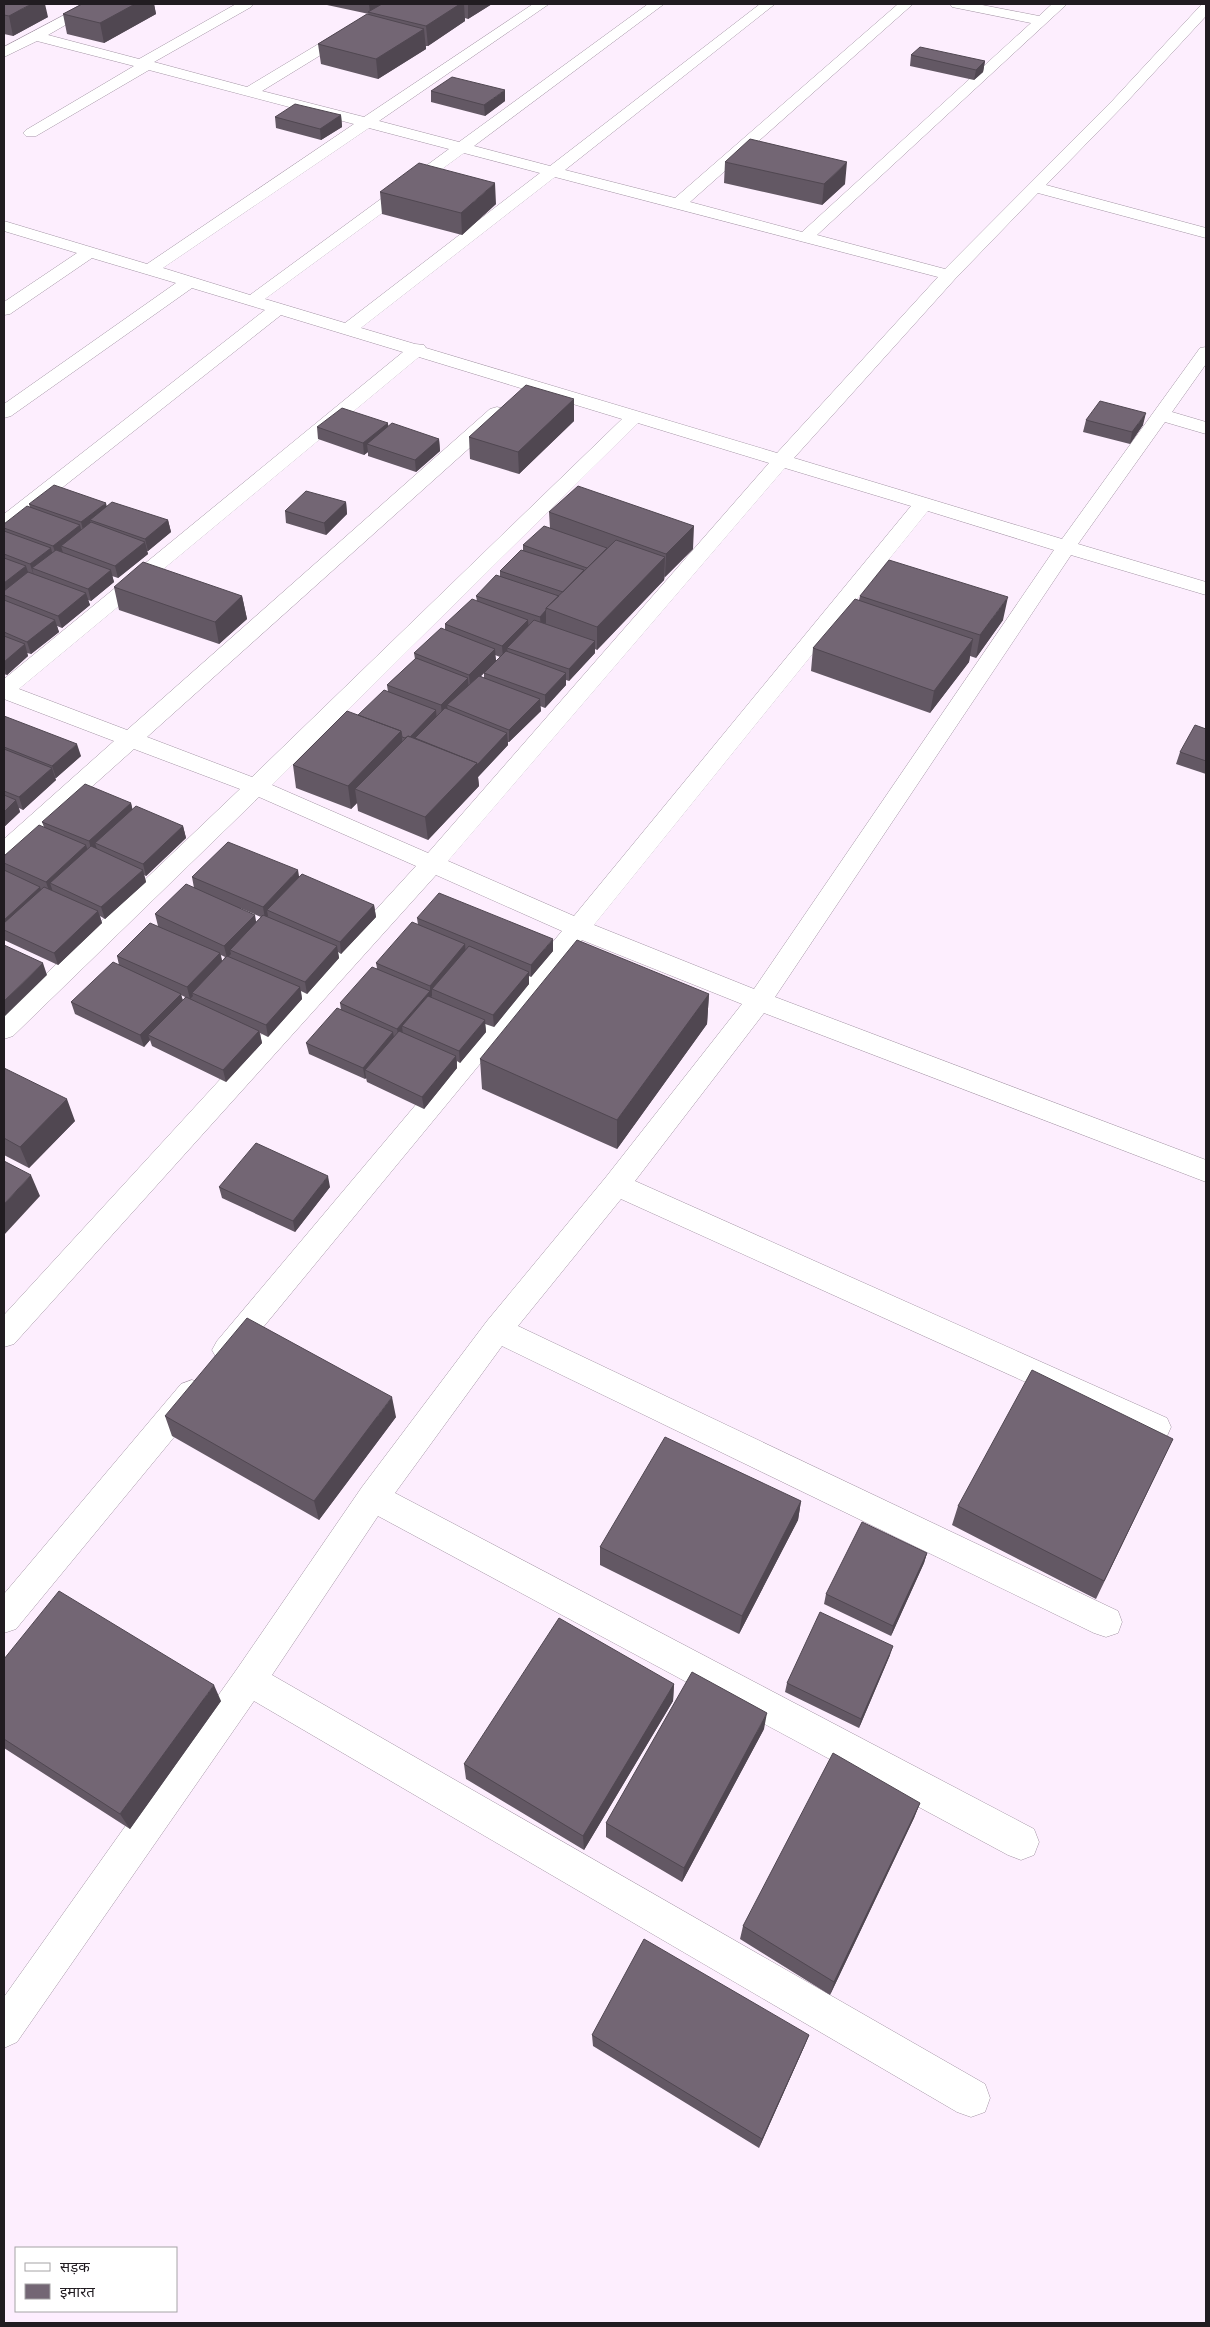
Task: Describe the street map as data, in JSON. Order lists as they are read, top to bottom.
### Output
{
  "legend": ["सड़क", "इमारत"]
}
